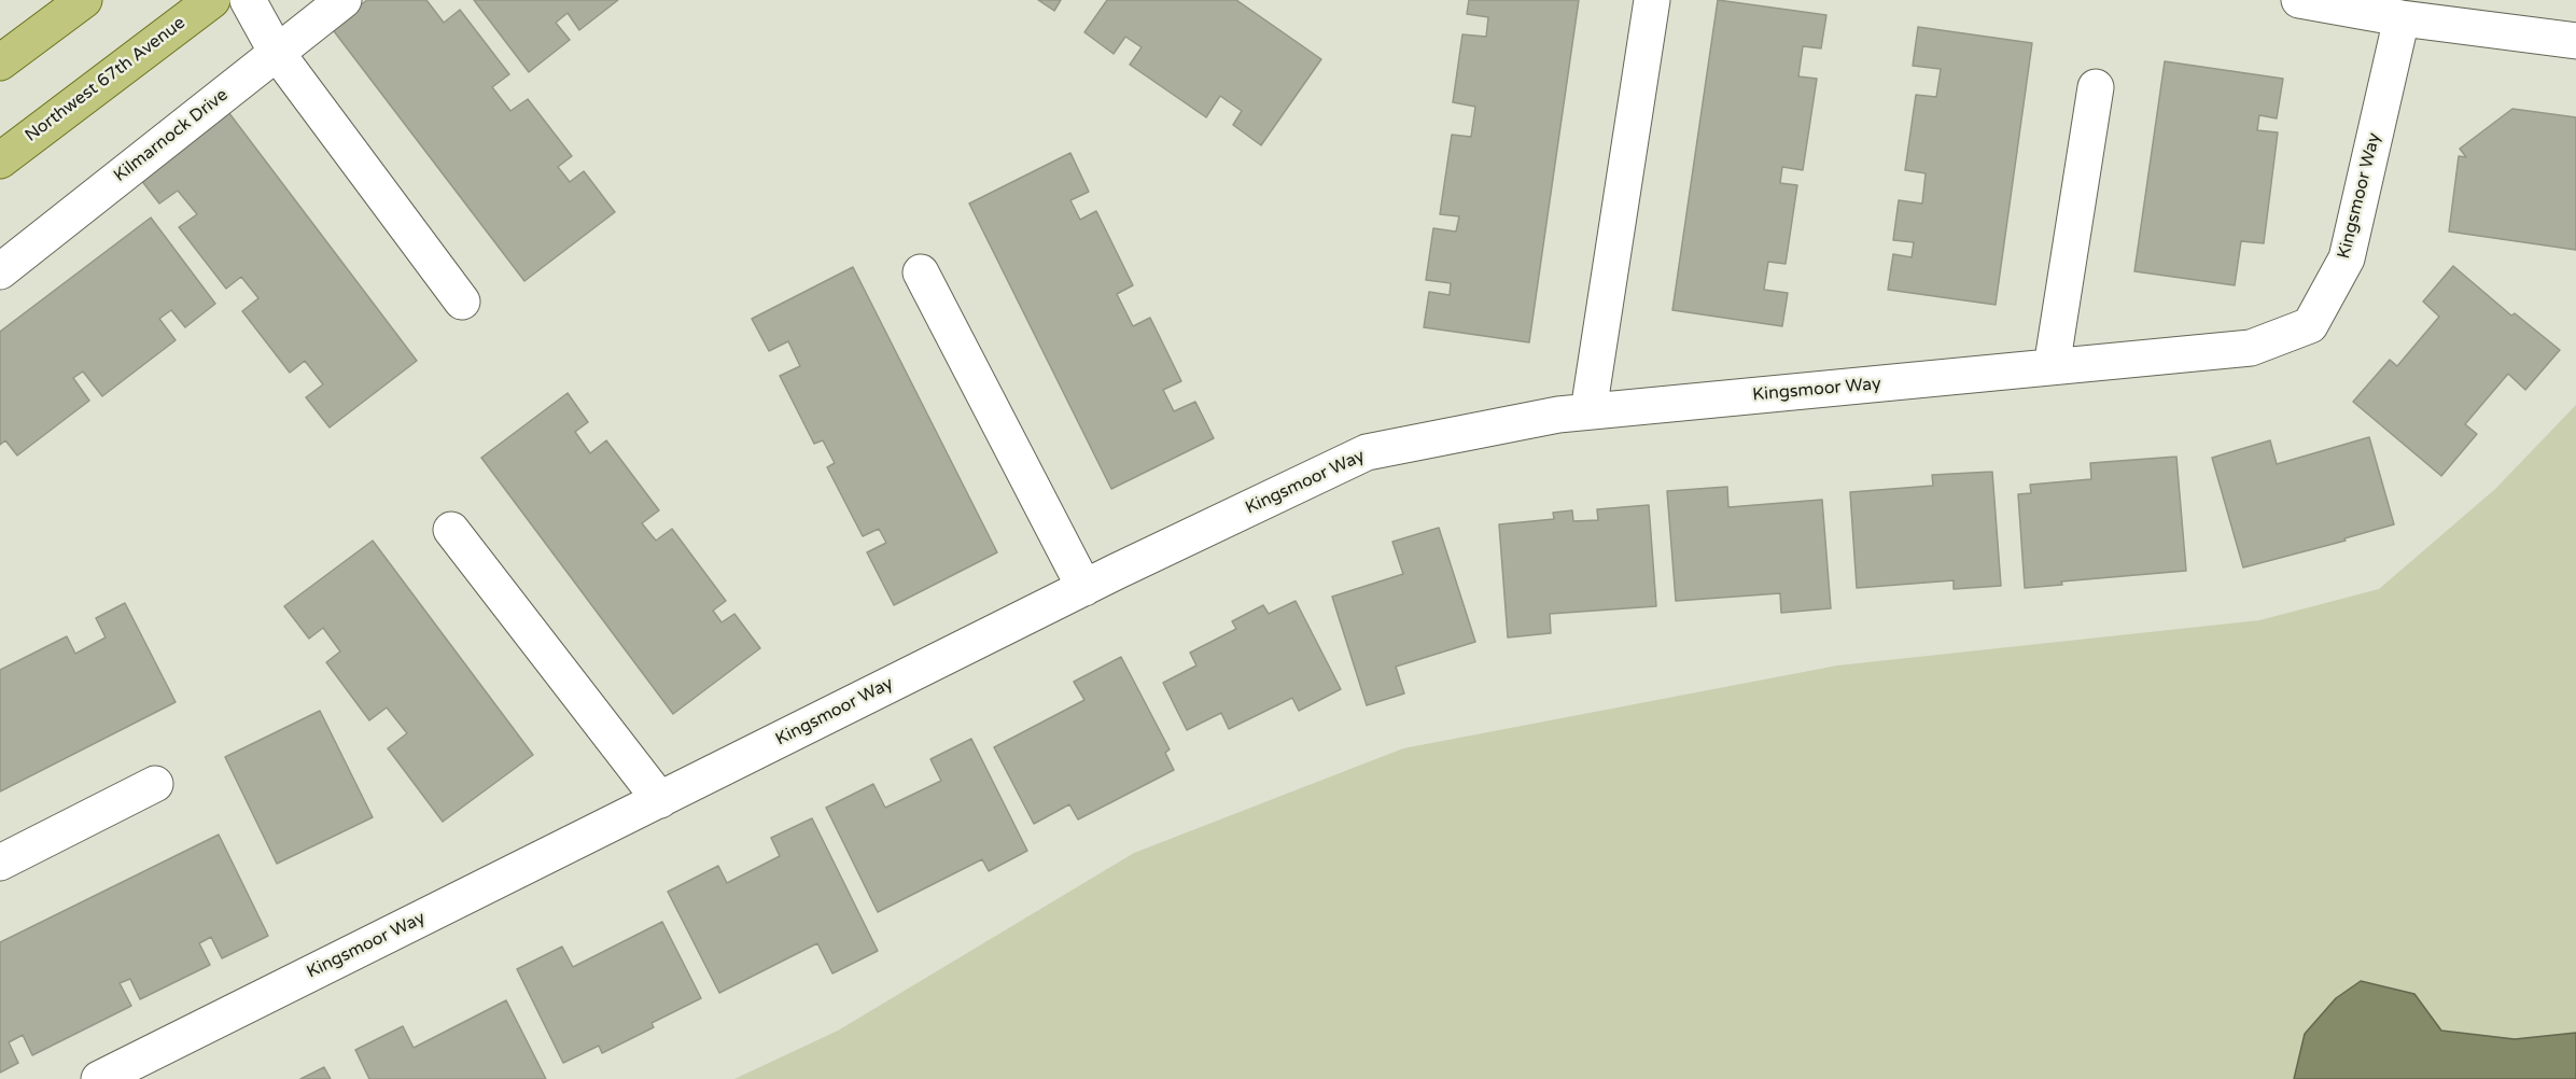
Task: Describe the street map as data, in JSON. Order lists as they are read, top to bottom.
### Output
{
  "streets": {
    "main road": ["Northwest 67th Avenue"],
    "street": ["Kilmarnock Drive", "Kingsmoor Way"]
  }
}
